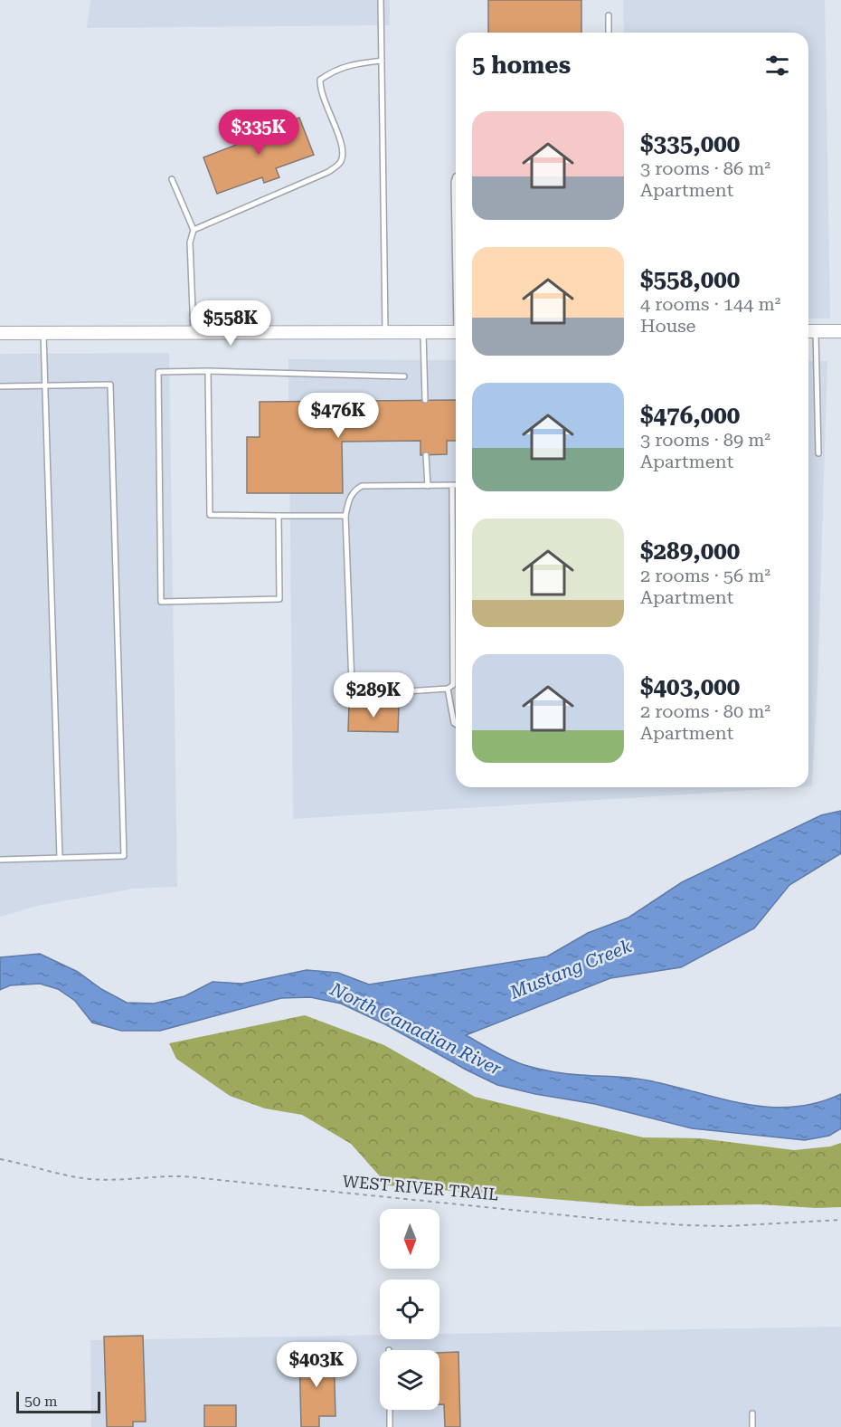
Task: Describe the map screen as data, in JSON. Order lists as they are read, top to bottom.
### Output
{
  "streets": {
    "path": ["WEST RIVER TRAIL"]
  },
  "water": ["Mustang Creek", "North Canadian River"],
  "scale_bar": "50 m",
  "north": "bottom",
  "page": {
    "heading": "5 homes",
    "list": [
      {
        "name": "$335,000",
        "note": "3 rooms · 86 m² · Apartment"
      },
      {
        "name": "$558,000",
        "note": "4 rooms · 144 m² · House"
      },
      {
        "name": "$476,000",
        "note": "3 rooms · 89 m² · Apartment"
      },
      {
        "name": "$289,000",
        "note": "2 rooms · 56 m² · Apartment"
      },
      {
        "name": "$403,000",
        "note": "2 rooms · 80 m² · Apartment"
      }
    ],
    "price": [
      "$335K",
      "$558K",
      "$476K",
      "$289K",
      "$403K"
    ],
    "scale": "50 m"
  }
}
